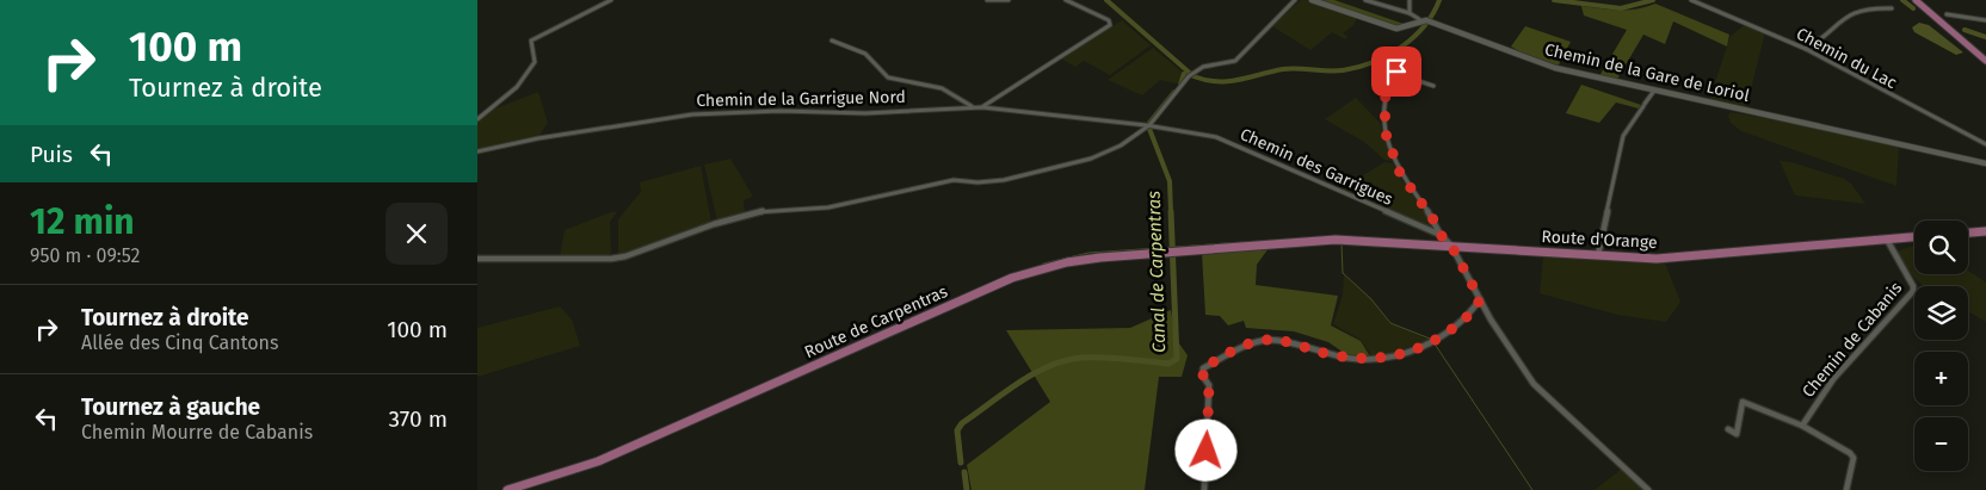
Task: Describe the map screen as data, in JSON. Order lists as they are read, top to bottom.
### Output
{
  "streets": {
    "main road": ["Route d'Orange", "Route de Carpentras"],
    "street": [
      "Chemin du Lac",
      "Chemin de la Gare de Loriol",
      "Chemin de la Garrigue Nord",
      "Chemin des Garrigues",
      "Chemin de Cabanis"
    ]
  },
  "crossings": [
    ["Chemin de la Garrigue Nord", "Chemin des Garrigues"],
    ["Chemin des Garrigues", "Route d'Orange"],
    ["Route d'Orange", "Route de Carpentras"],
    ["Route d'Orange", "Chemin de Cabanis"]
  ],
  "water": ["Canal de Carpentras"],
  "page": {
    "turn": ["100 m", "Tournez à droite"],
    "then": "Puis",
    "heading": ["12 min", "950 m · 09:52"],
    "map_buttons": ["+", "−"],
    "list": [
      {
        "name": "Tournez à droite",
        "note": "Allée des Cinq Cantons",
        "value": "100 m"
      },
      {
        "name": "Tournez à gauche",
        "note": "Chemin Mourre de Cabanis",
        "value": "370 m"
      }
    ]
  }
}
